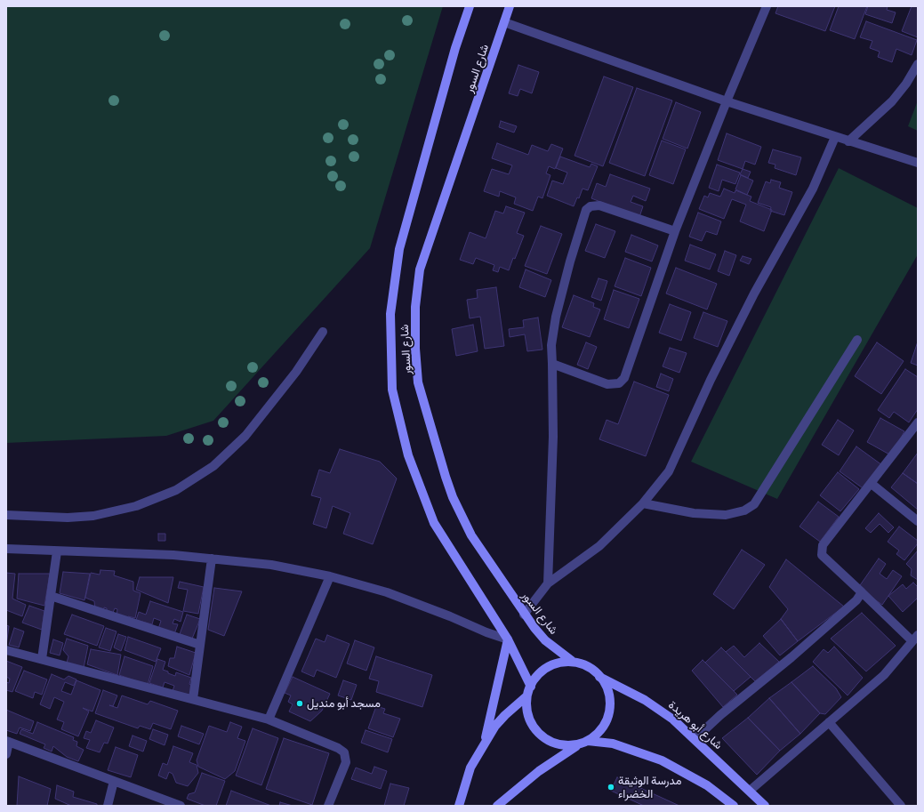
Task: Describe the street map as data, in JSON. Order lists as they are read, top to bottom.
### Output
{
  "streets": {
    "main road": ["شارع السور", "شارع أبو هريدة"]
  },
  "crossings": [
    ["شارع السور", "شارع أبو هريدة"]
  ],
  "places": ["مسجد أبو منديل", "مدرسة الوثيقة الخضراء"]
}
